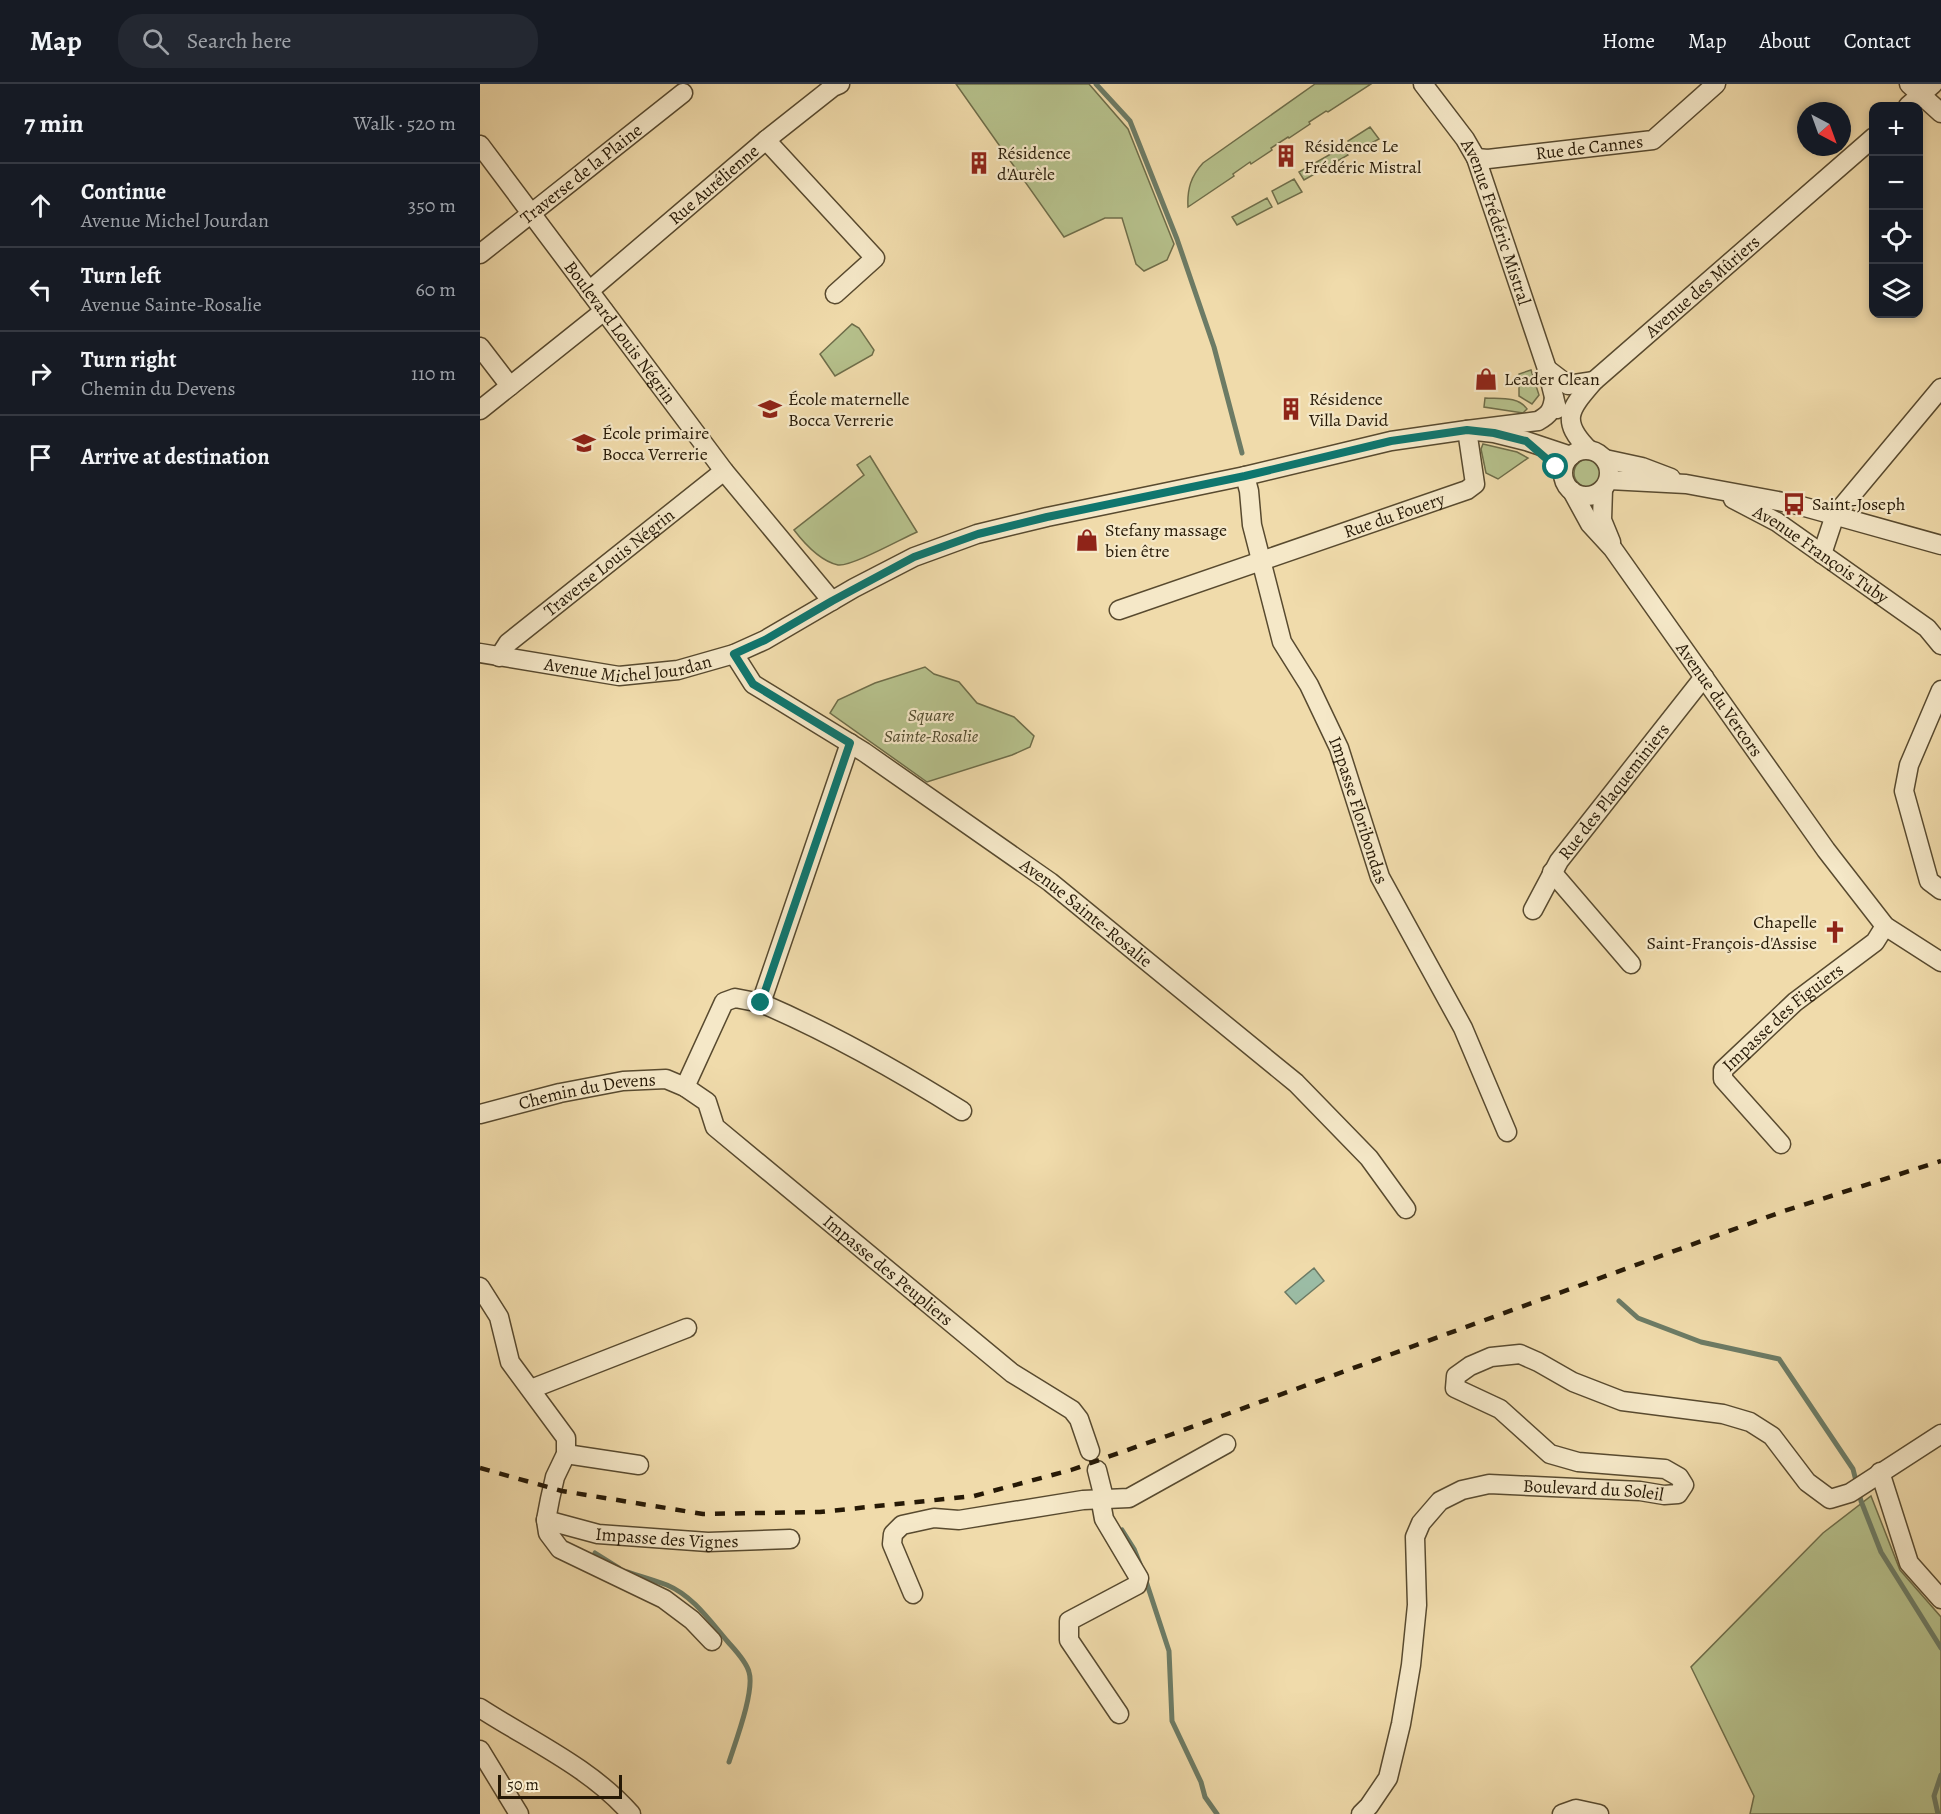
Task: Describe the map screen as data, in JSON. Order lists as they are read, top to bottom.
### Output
{
  "streets": {
    "street": [
      "Rue de Cannes",
      "Traverse de la Plaine",
      "Rue Aurélienne",
      "Avenue Frédéric Mistral",
      "Avenue des Mûriers",
      "Boulevard Louis Négrin",
      "Rue du Fouery",
      "Avenue François Tuby",
      "Traverse Louis Négrin",
      "Avenue Michel Jourdan",
      "Avenue du Vercors",
      "Rue des Plaqueminiers",
      "Impasse Floribondas",
      "Avenue Sainte-Rosalie",
      "Impasse des Figuiers",
      "Chemin du Devens",
      "Impasse des Peupliers",
      "Boulevard du Soleil",
      "Impasse des Vignes"
    ]
  },
  "crossings": [
    ["Rue de Cannes", "Avenue Frédéric Mistral"],
    ["Traverse de la Plaine", "Boulevard Louis Négrin"],
    ["Rue Aurélienne", "Boulevard Louis Négrin"],
    ["Avenue Frédéric Mistral", "Avenue des Mûriers"],
    ["Avenue Frédéric Mistral", "Avenue Michel Jourdan"],
    ["Avenue Frédéric Mistral", "Avenue du Vercors"],
    ["Avenue des Mûriers", "Avenue Michel Jourdan"],
    ["Avenue des Mûriers", "Avenue du Vercors"],
    ["Boulevard Louis Négrin", "Traverse Louis Négrin"],
    ["Boulevard Louis Négrin", "Avenue Michel Jourdan"],
    ["Rue du Fouery", "Avenue Michel Jourdan"],
    ["Rue du Fouery", "Impasse Floribondas"],
    ["Avenue François Tuby", "Avenue Michel Jourdan"],
    ["Traverse Louis Négrin", "Avenue Michel Jourdan"],
    ["Avenue Michel Jourdan", "Avenue du Vercors"],
    ["Avenue Michel Jourdan", "Impasse Floribondas"],
    ["Avenue Michel Jourdan", "Avenue Sainte-Rosalie"],
    ["Avenue du Vercors", "Rue des Plaqueminiers"],
    ["Avenue du Vercors", "Impasse des Figuiers"],
    ["Chemin du Devens", "Impasse des Peupliers"]
  ],
  "parks": ["Square Sainte-Rosalie"],
  "places": {
    "building": ["Résidence Le Frédéric Mistral", "Résidence d'Aurèle", "Résidence Villa David"],
    "shop": ["Leader Clean", "Stefany massage bien être"],
    "school or university": ["École maternelle Bocca Verrerie", "École primaire Bocca Verrerie"],
    "bus stop": ["Saint-Joseph"],
    "church": ["Chapelle Saint-François-d'Assise"]
  },
  "scale_bar": "50 m",
  "north": "bottom right",
  "page": {
    "header": "Map",
    "search": "Search here",
    "nav": [
      "Home",
      "Map",
      "About",
      "Contact"
    ],
    "heading": ["7 min", "Walk · 520 m"],
    "map_buttons": ["+", "−"],
    "list": [
      ["Continue", "Avenue Michel Jourdan", "350 m"],
      ["Turn left", "Avenue Sainte-Rosalie", "60 m"],
      ["Turn right", "Chemin du Devens", "110 m"],
      "Arrive at destination"
    ],
    "scale": "50 m"
  }
}
